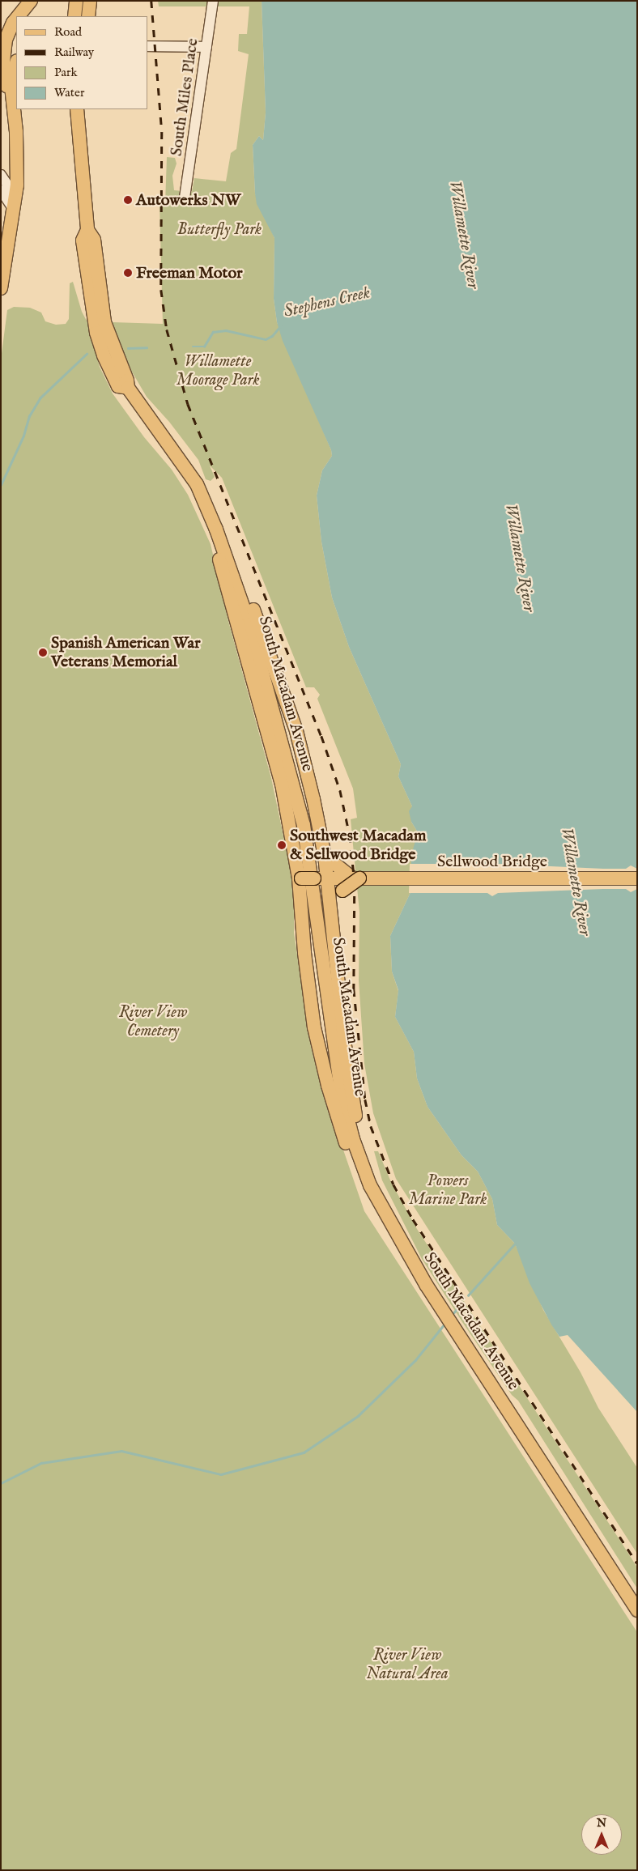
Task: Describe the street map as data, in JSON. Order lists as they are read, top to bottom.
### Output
{
  "streets": {
    "main road": ["South Macadam Avenue", "Sellwood Bridge"],
    "street": ["South Miles Place"]
  },
  "water": ["Willamette River", "Stephens Creek"],
  "parks": [
    "Butterfly Park",
    "Willamette Moorage Park",
    "River View Cemetery",
    "Powers Marine Park",
    "River View Natural Area"
  ],
  "places": [
    "Autowerks NW",
    "Freeman Motor",
    "Spanish American War Veterans Memorial",
    "Southwest Macadam & Sellwood Bridge"
  ],
  "legend": [
    "Road",
    "Railway",
    "Park",
    "Water"
  ],
  "north": "top"
}
